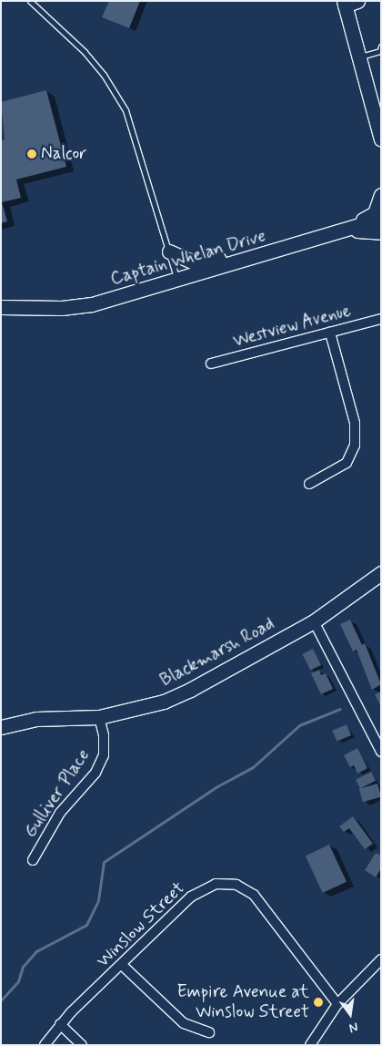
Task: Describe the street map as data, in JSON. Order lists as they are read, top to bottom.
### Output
{
  "streets": {
    "main road": ["Captain Whelan Drive", "Blackmarsh Road"],
    "street": ["Westview Avenue", "Gulliver Place", "Winslow Street"]
  },
  "crossings": [
    ["Blackmarsh Road", "Gulliver Place"]
  ],
  "places": ["Nalcor", "Empire Avenue at Winslow Street"],
  "north": "bottom"
}
